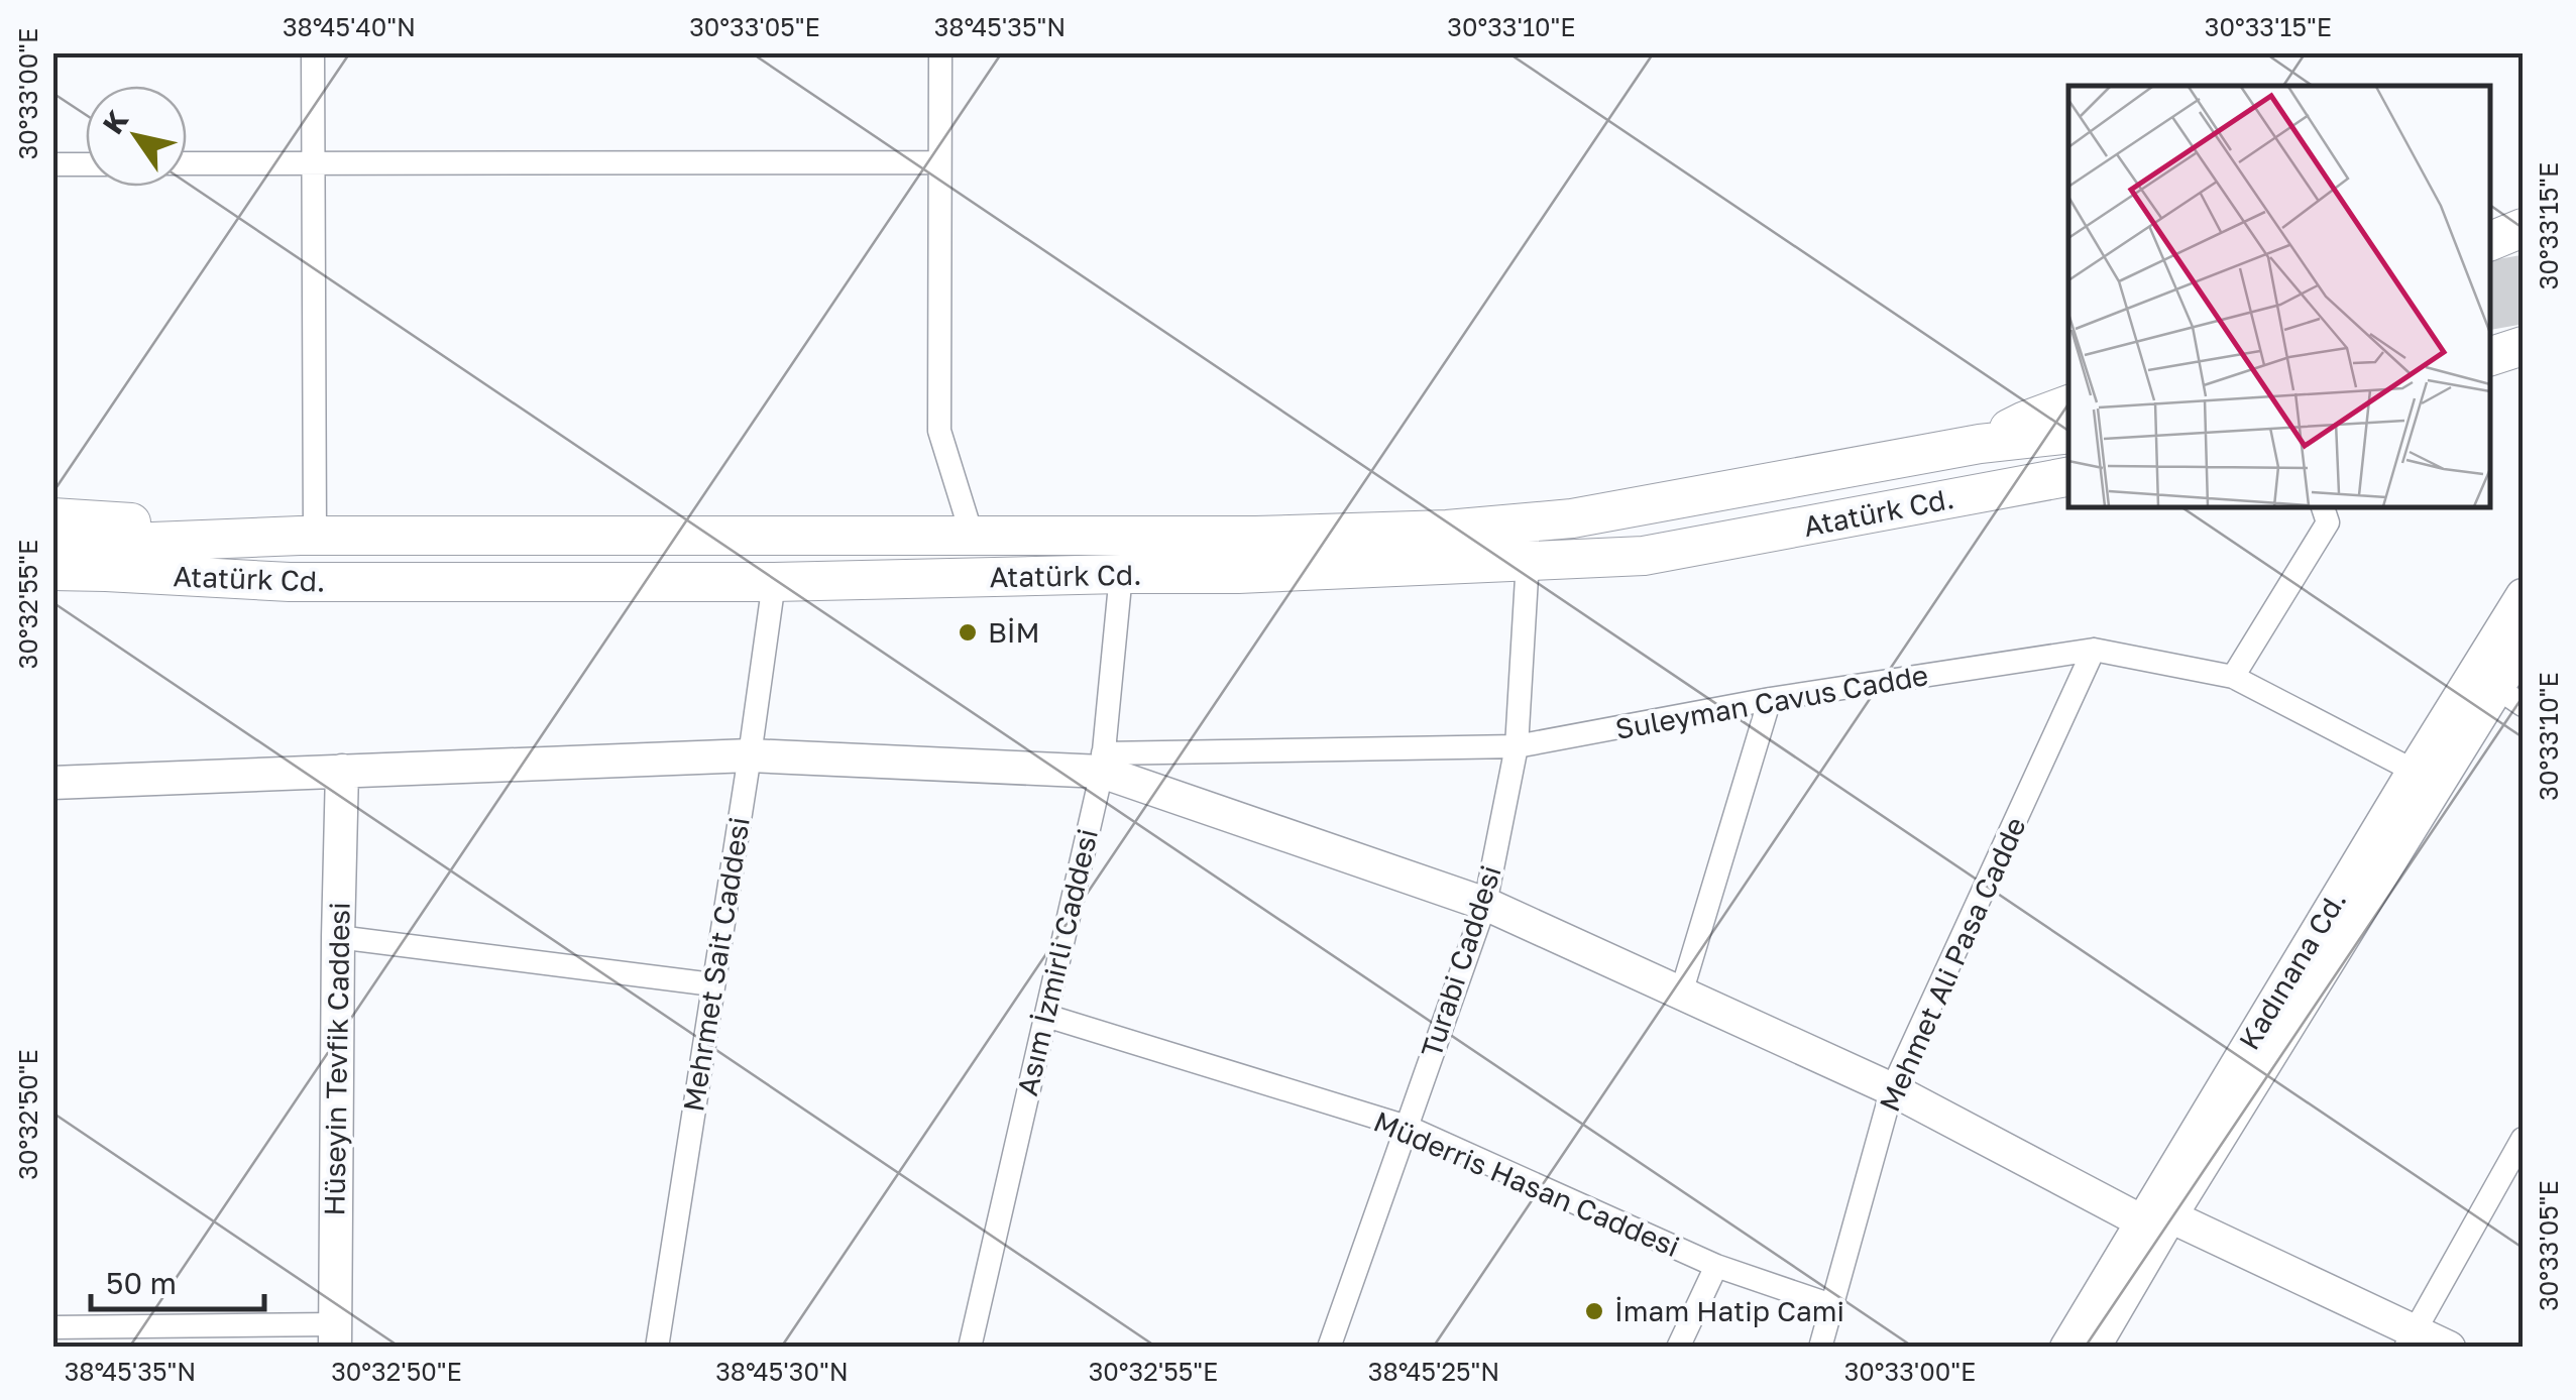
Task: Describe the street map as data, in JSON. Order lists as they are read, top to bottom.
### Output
{
  "streets": {
    "main road": ["Atatürk Cd."],
    "street": [
      "Suleyman Cavus Cadde",
      "Turabi Caddesi",
      "Asım İzmirli Caddesi",
      "Mehrmet Sait Caddesi",
      "Mehmet Ali Pasa Cadde",
      "Kadınana Cd.",
      "Hüseyin Tevfik Caddesi",
      "Müderris Hasan Caddesi"
    ]
  },
  "crossings": [
    ["Atatürk Cd.", "Turabi Caddesi"],
    ["Atatürk Cd.", "Asım İzmirli Caddesi"],
    ["Atatürk Cd.", "Mehrmet Sait Caddesi"],
    ["Suleyman Cavus Cadde", "Turabi Caddesi"],
    ["Suleyman Cavus Cadde", "Asım İzmirli Caddesi"],
    ["Suleyman Cavus Cadde", "Mehmet Ali Pasa Cadde"],
    ["Suleyman Cavus Cadde", "Kadınana Cd."],
    ["Turabi Caddesi", "Müderris Hasan Caddesi"],
    ["Asım İzmirli Caddesi", "Müderris Hasan Caddesi"],
    ["Mehmet Ali Pasa Cadde", "Müderris Hasan Caddesi"]
  ],
  "places": ["BİM", "İmam Hatip Cami"],
  "scale_bar": "50 m",
  "north": "top left",
  "coordinates": [
    "38°45'40\"N",
    "30°33'05\"E",
    "38°45'35\"N",
    "30°33'10\"E",
    "30°33'15\"E",
    "30°33'00\"E",
    "30°32'55\"E",
    "30°32'50\"E",
    "38°45'30\"N",
    "38°45'25\"N"
  ]
}
